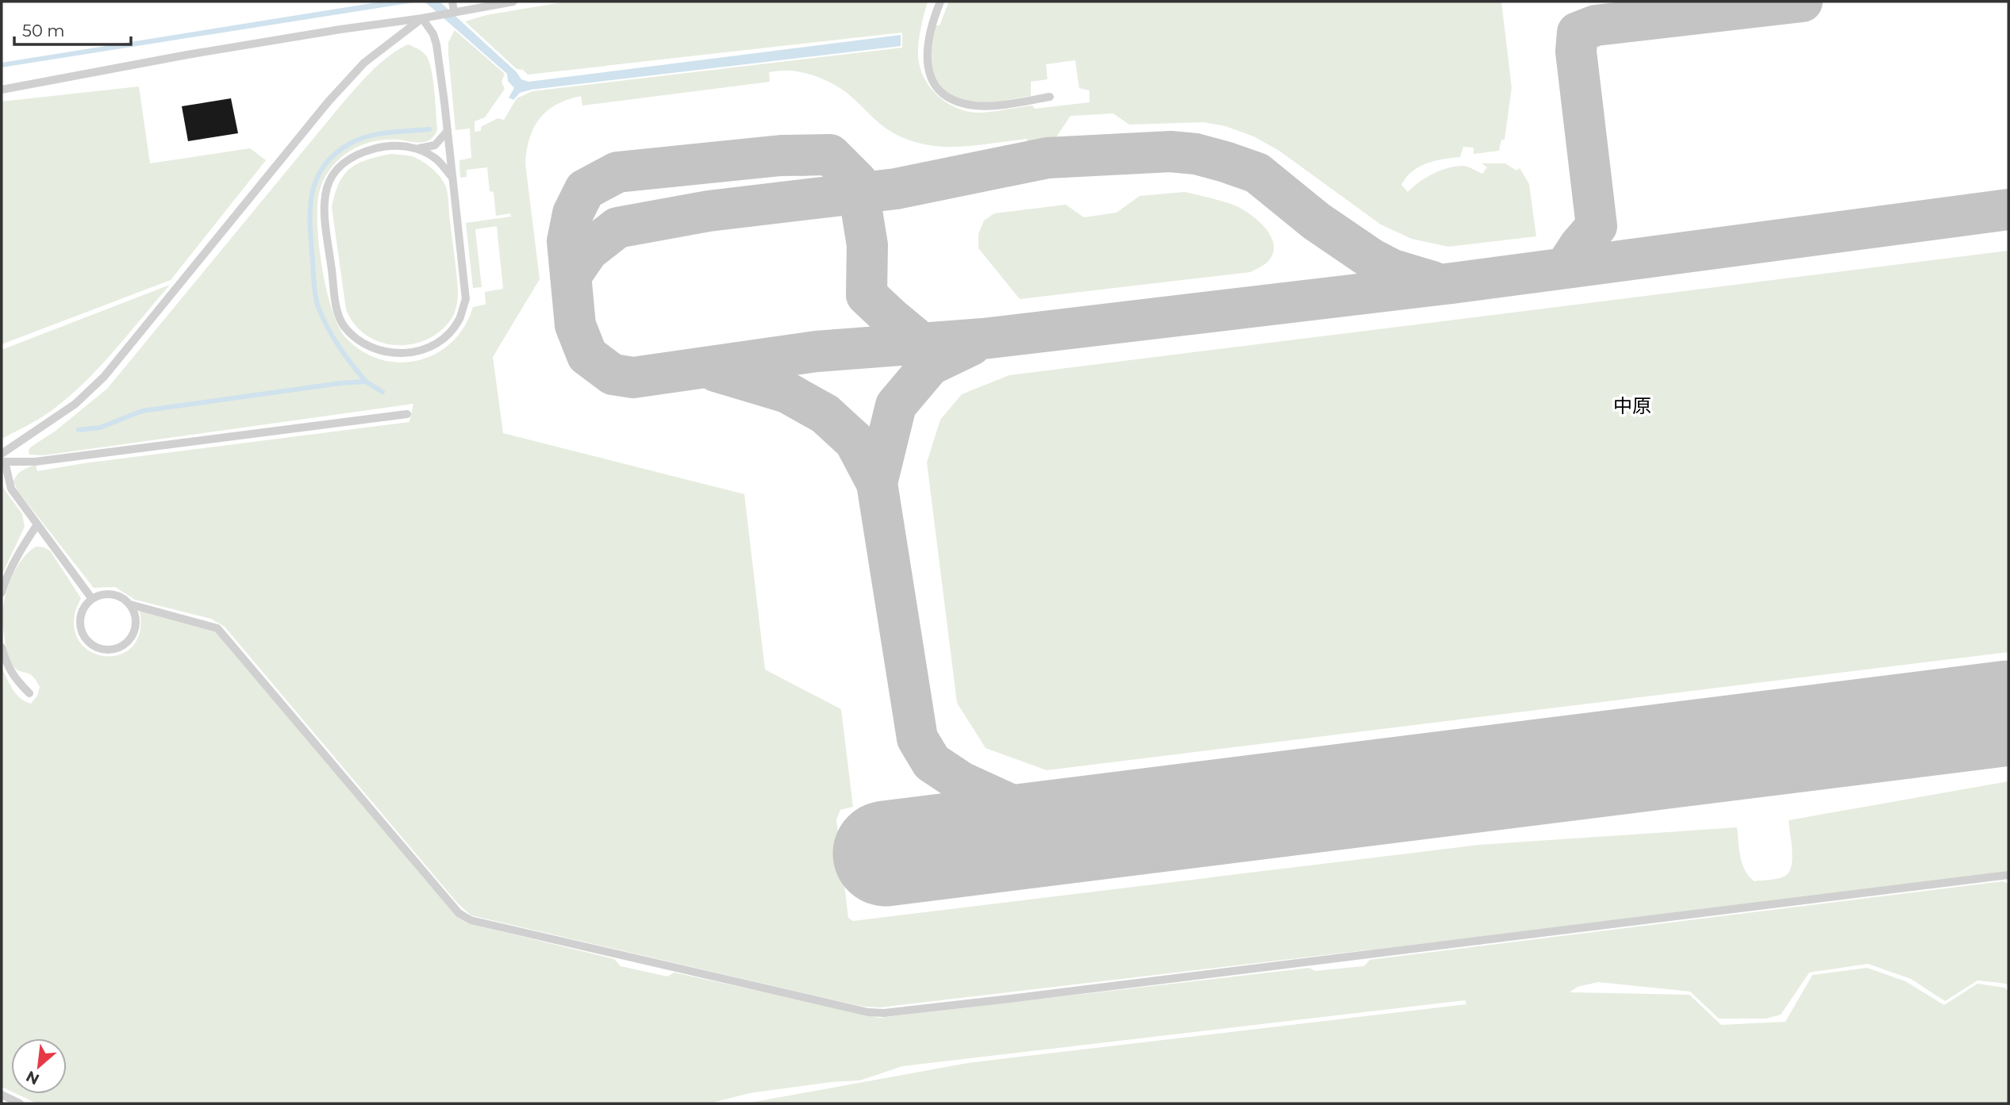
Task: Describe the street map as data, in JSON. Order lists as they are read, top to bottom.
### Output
{
  "districts": ["中原"],
  "scale_bar": "50 m",
  "north": "bottom left"
}
